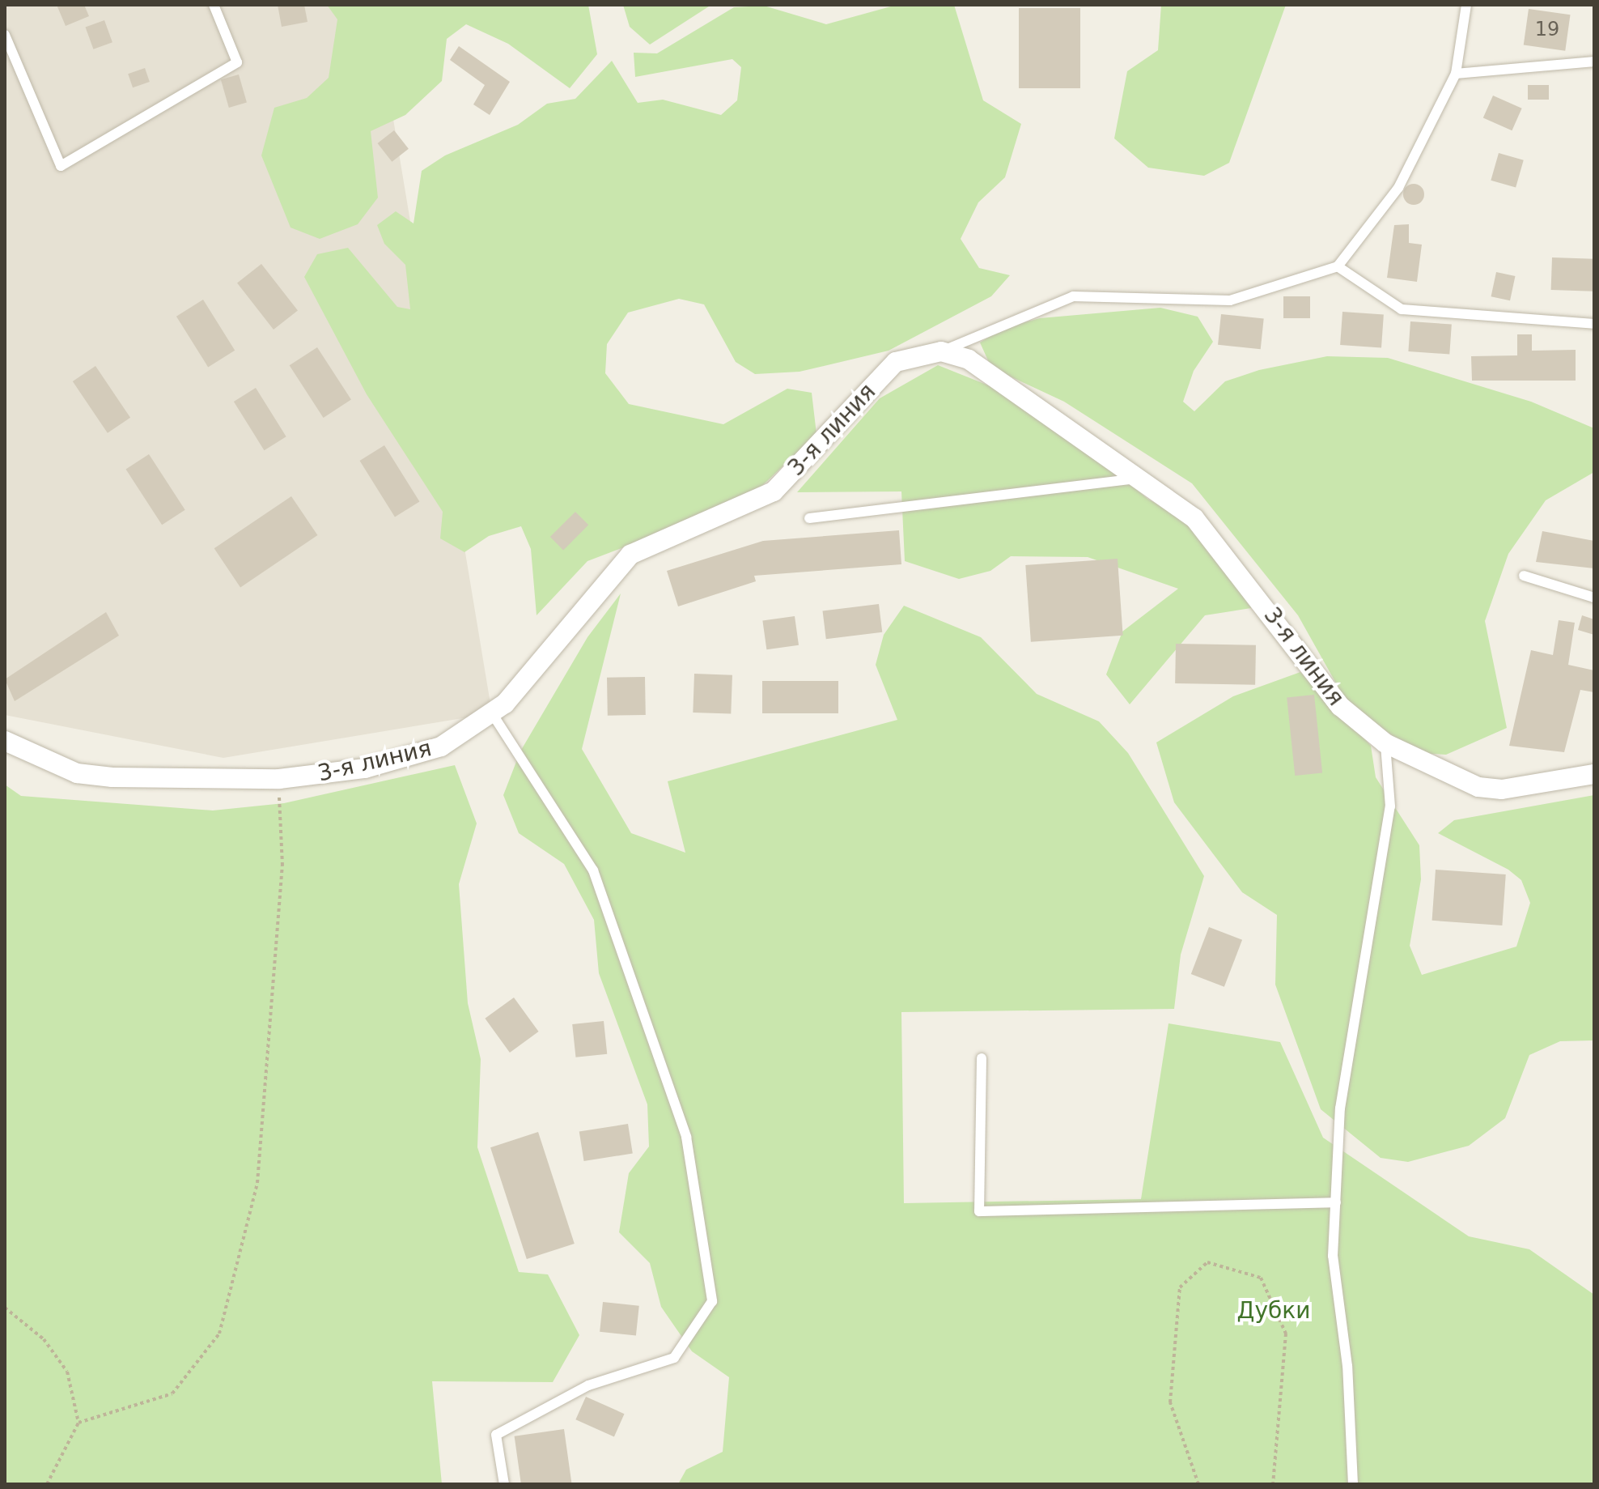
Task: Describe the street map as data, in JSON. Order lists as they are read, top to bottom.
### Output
{
  "streets": {
    "street": ["3-я линия"]
  },
  "parks": ["Дубки"],
  "house_numbers": ["19"]
}
